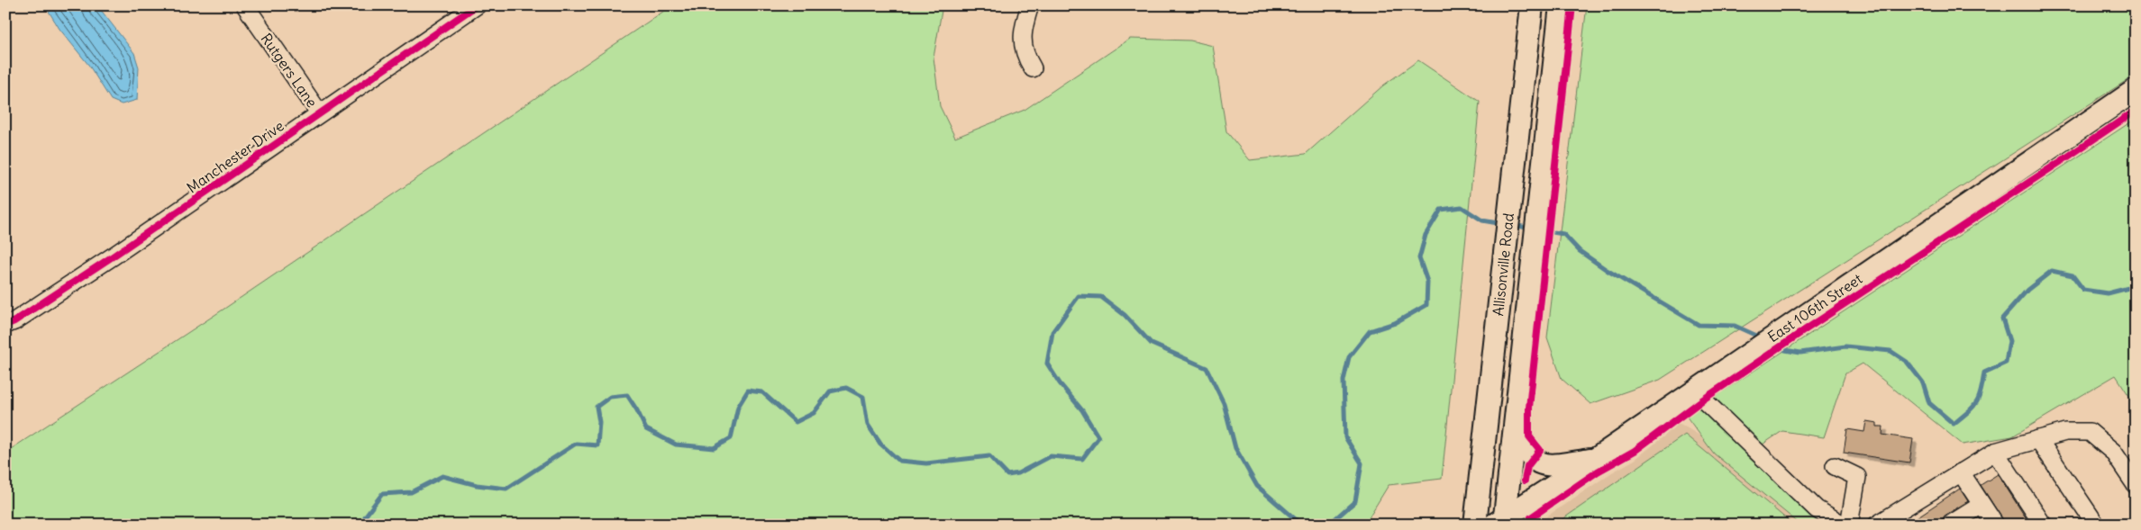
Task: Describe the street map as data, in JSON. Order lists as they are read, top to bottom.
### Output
{
  "streets": {
    "main road": ["Allisonville Road", "East 106th Street"],
    "street": ["Rutgers Lane", "Manchester Drive"]
  },
  "crossings": [
    ["Rutgers Lane", "Manchester Drive"],
    ["Allisonville Road", "East 106th Street"]
  ]
}
